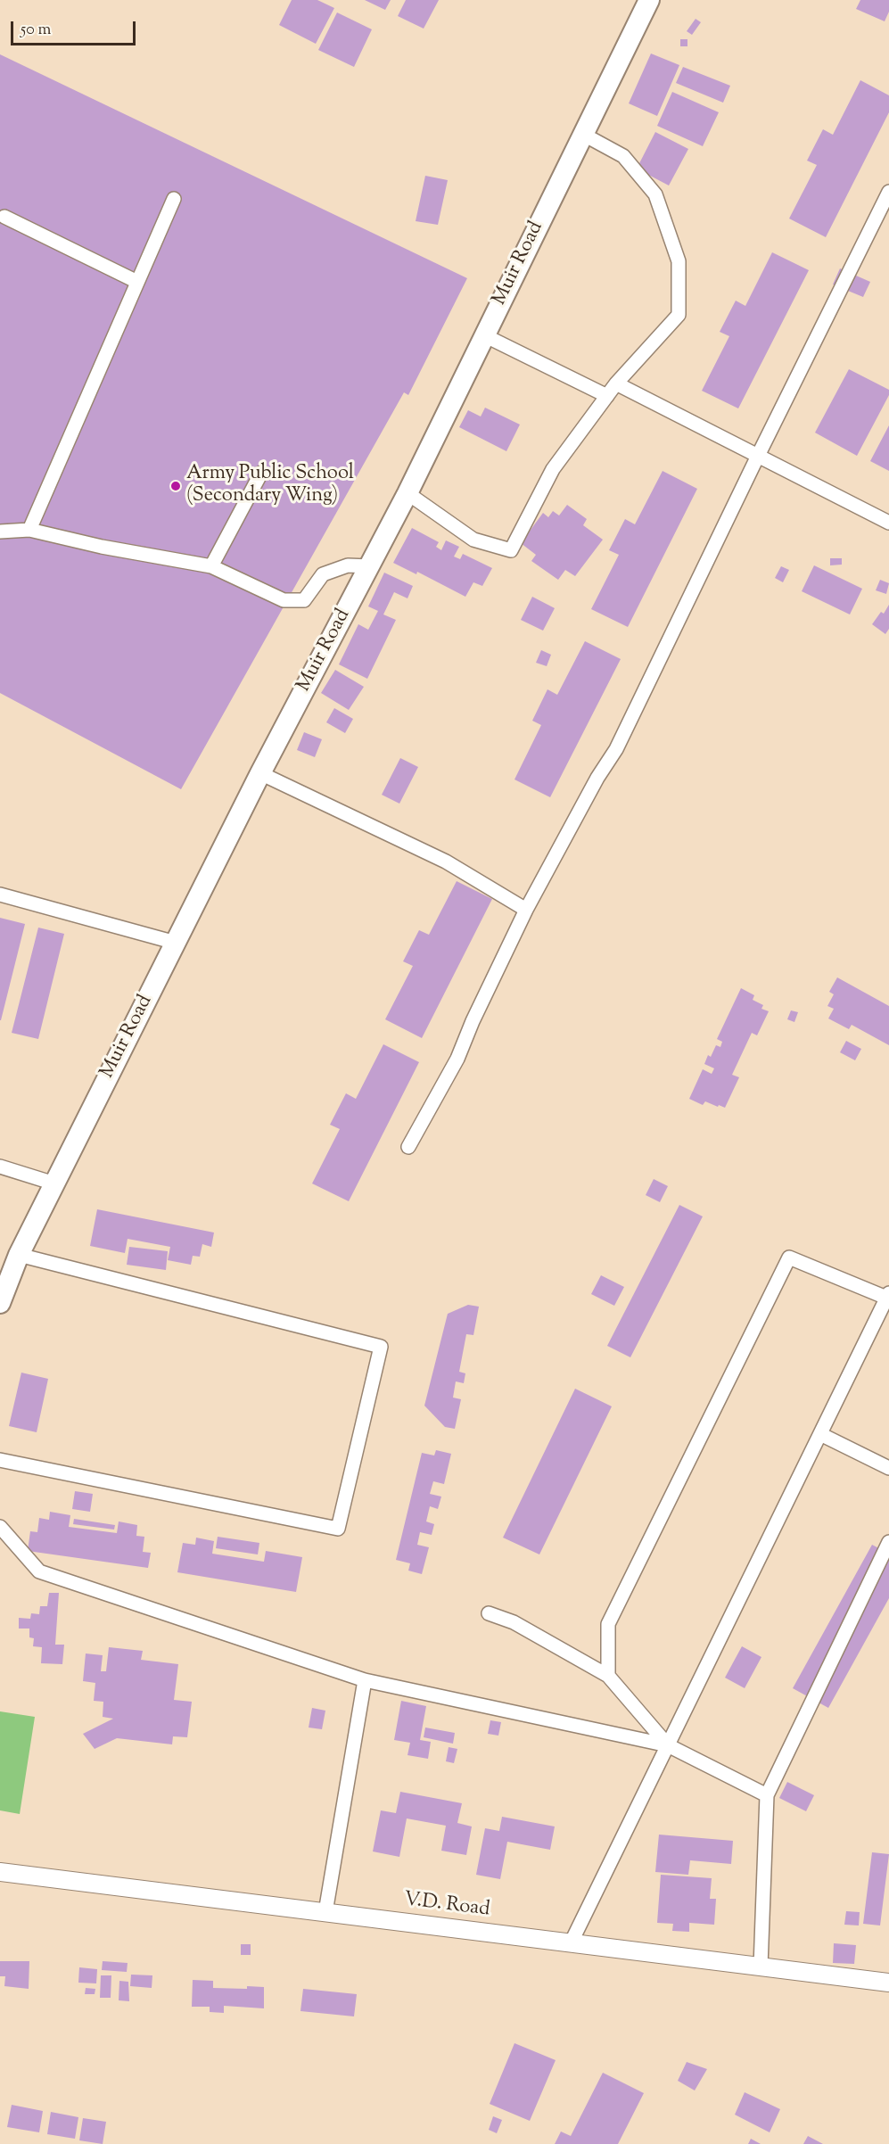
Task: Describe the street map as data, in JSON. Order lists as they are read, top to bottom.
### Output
{
  "streets": {
    "main road": ["Muir Road"],
    "street": ["V.D. Road"]
  },
  "places": ["Army Public School (Secondary Wing)"],
  "scale_bar": "50 m"
}
